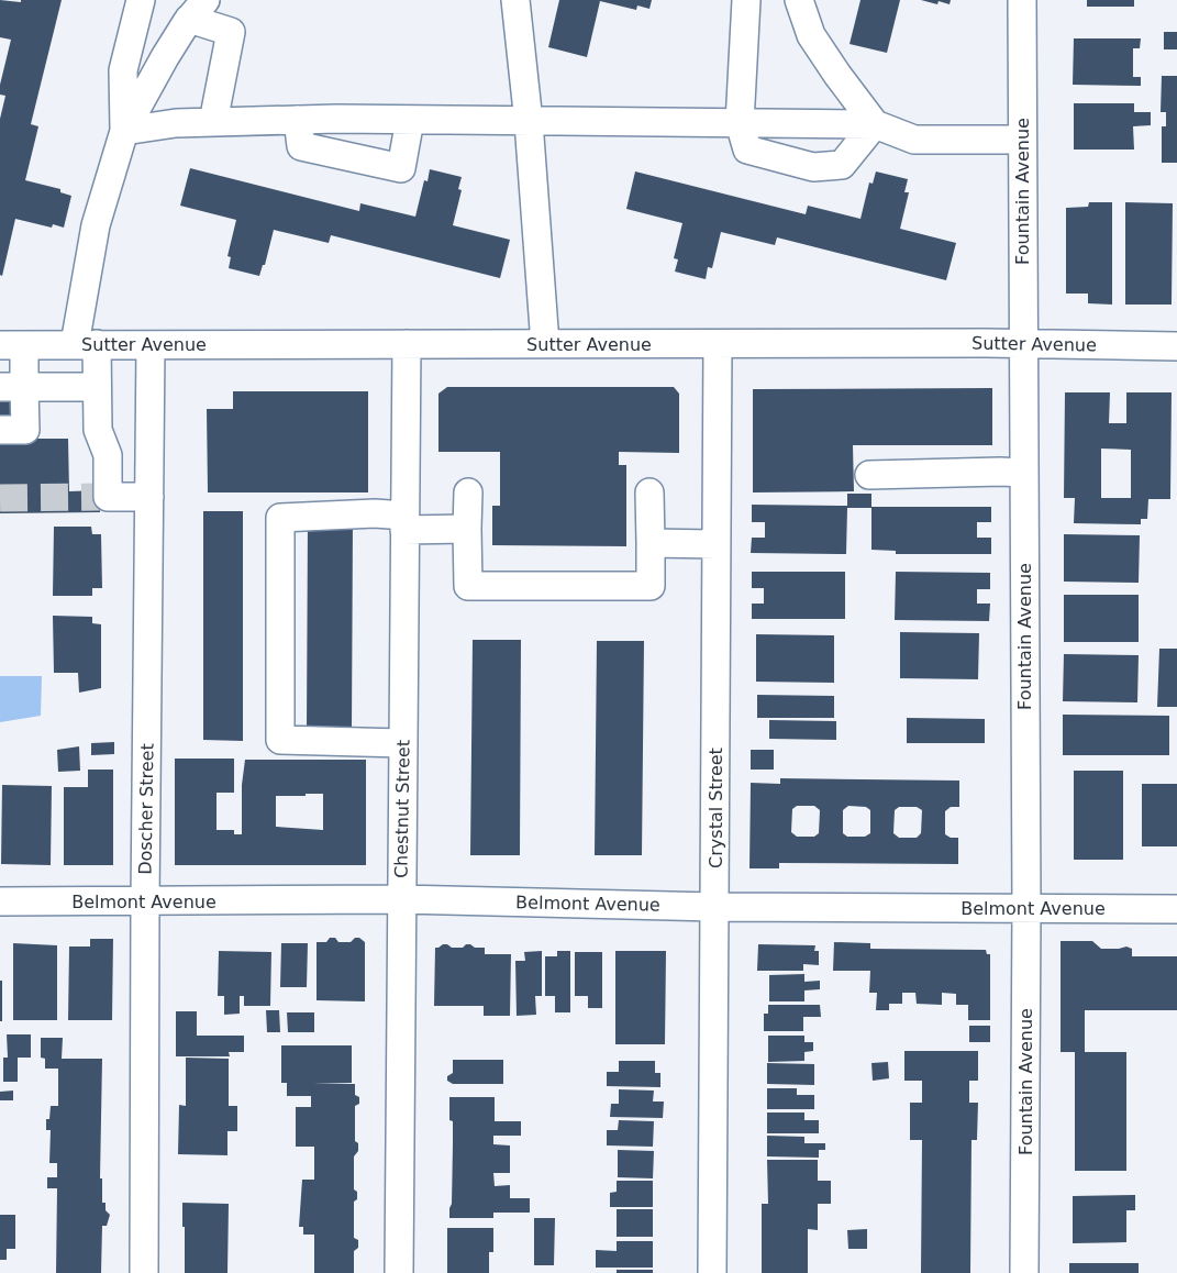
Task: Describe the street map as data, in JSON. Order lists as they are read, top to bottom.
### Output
{
  "streets": {
    "street": [
      "Fountain Avenue",
      "Sutter Avenue",
      "Crystal Street",
      "Doscher Street",
      "Chestnut Street",
      "Belmont Avenue"
    ]
  },
  "crossings": [
    ["Fountain Avenue", "Sutter Avenue"],
    ["Fountain Avenue", "Belmont Avenue"],
    ["Sutter Avenue", "Crystal Street"],
    ["Sutter Avenue", "Doscher Street"],
    ["Sutter Avenue", "Chestnut Street"],
    ["Crystal Street", "Belmont Avenue"],
    ["Doscher Street", "Belmont Avenue"],
    ["Chestnut Street", "Belmont Avenue"]
  ]
}
